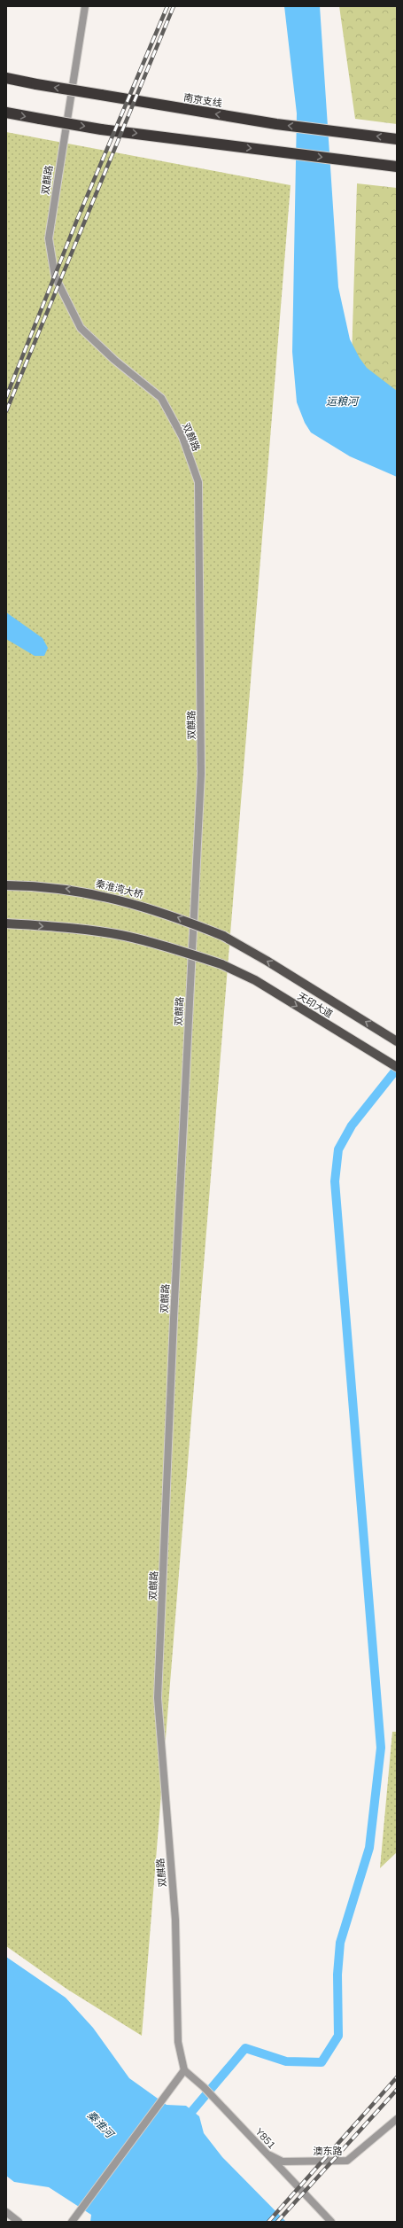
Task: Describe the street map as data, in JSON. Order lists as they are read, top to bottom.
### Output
{
  "streets": {
    "highway": ["南京支线"],
    "main road": ["秦淮湾大桥", "天印大道"],
    "street": ["双麒路", "Y851", "澳东路"]
  },
  "crossings": [
    ["双麒路", "Y851"],
    ["秦淮湾大桥", "天印大道"],
    ["Y851", "澳东路"]
  ],
  "one_way": ["秦淮湾大桥"],
  "water": ["运粮河", "秦淮河"]
}
